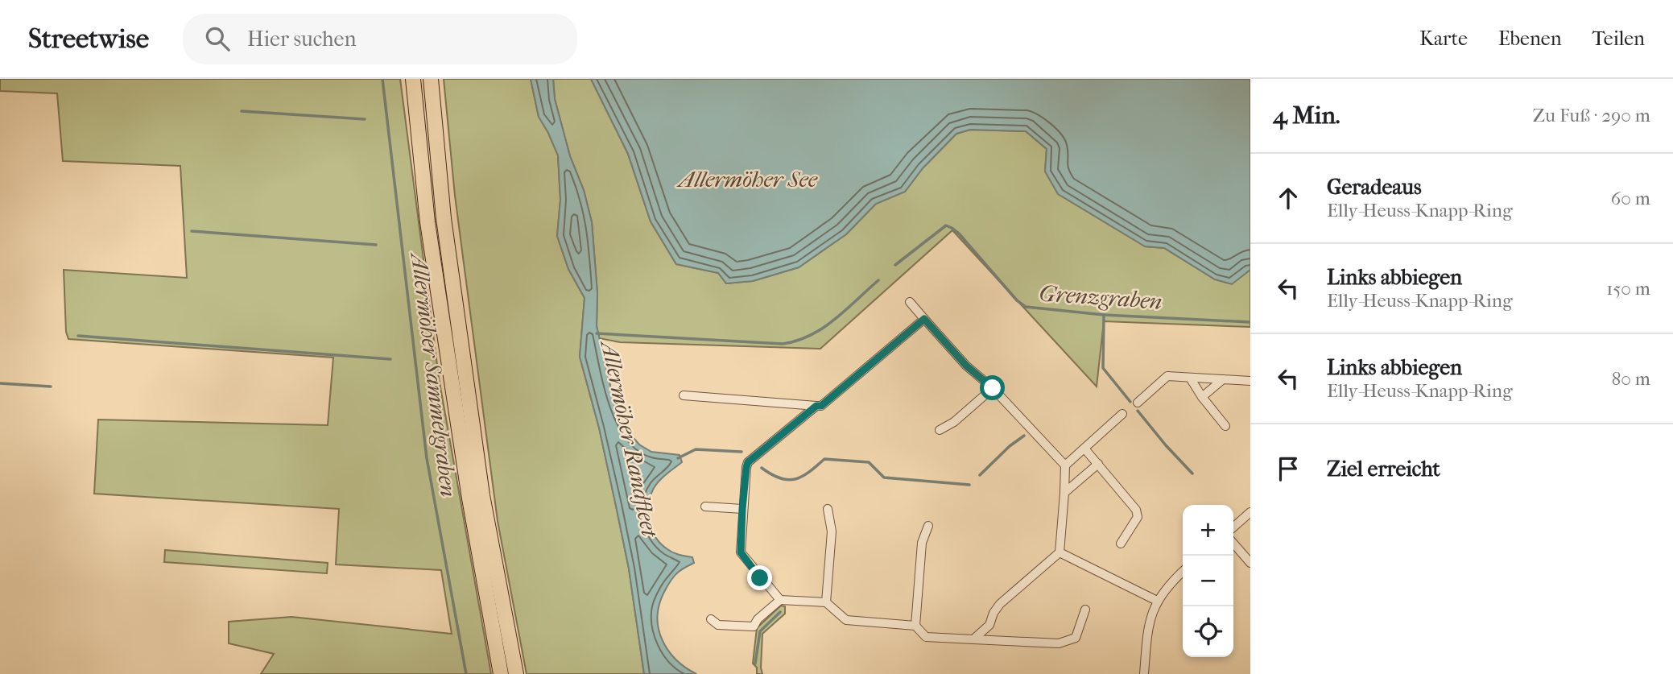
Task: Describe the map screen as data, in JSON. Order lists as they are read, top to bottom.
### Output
{
  "water": [
    "Allermöher See",
    "Grenzgraben",
    "Allermöher Sammelgraben",
    "Allermöher Randfleet"
  ],
  "page": {
    "header": "Streetwise",
    "search": "Hier suchen",
    "nav": ["Karte", "Ebenen", "Teilen"],
    "heading": ["4 Min.", "Zu Fuß · 290 m"],
    "list": [
      ["Geradeaus", "Elly-Heuss-Knapp-Ring", "60 m"],
      ["Links abbiegen", "Elly-Heuss-Knapp-Ring", "150 m"],
      ["Links abbiegen", "Elly-Heuss-Knapp-Ring", "80 m"],
      "Ziel erreicht"
    ],
    "map_buttons": ["+", "−"]
  }
}
